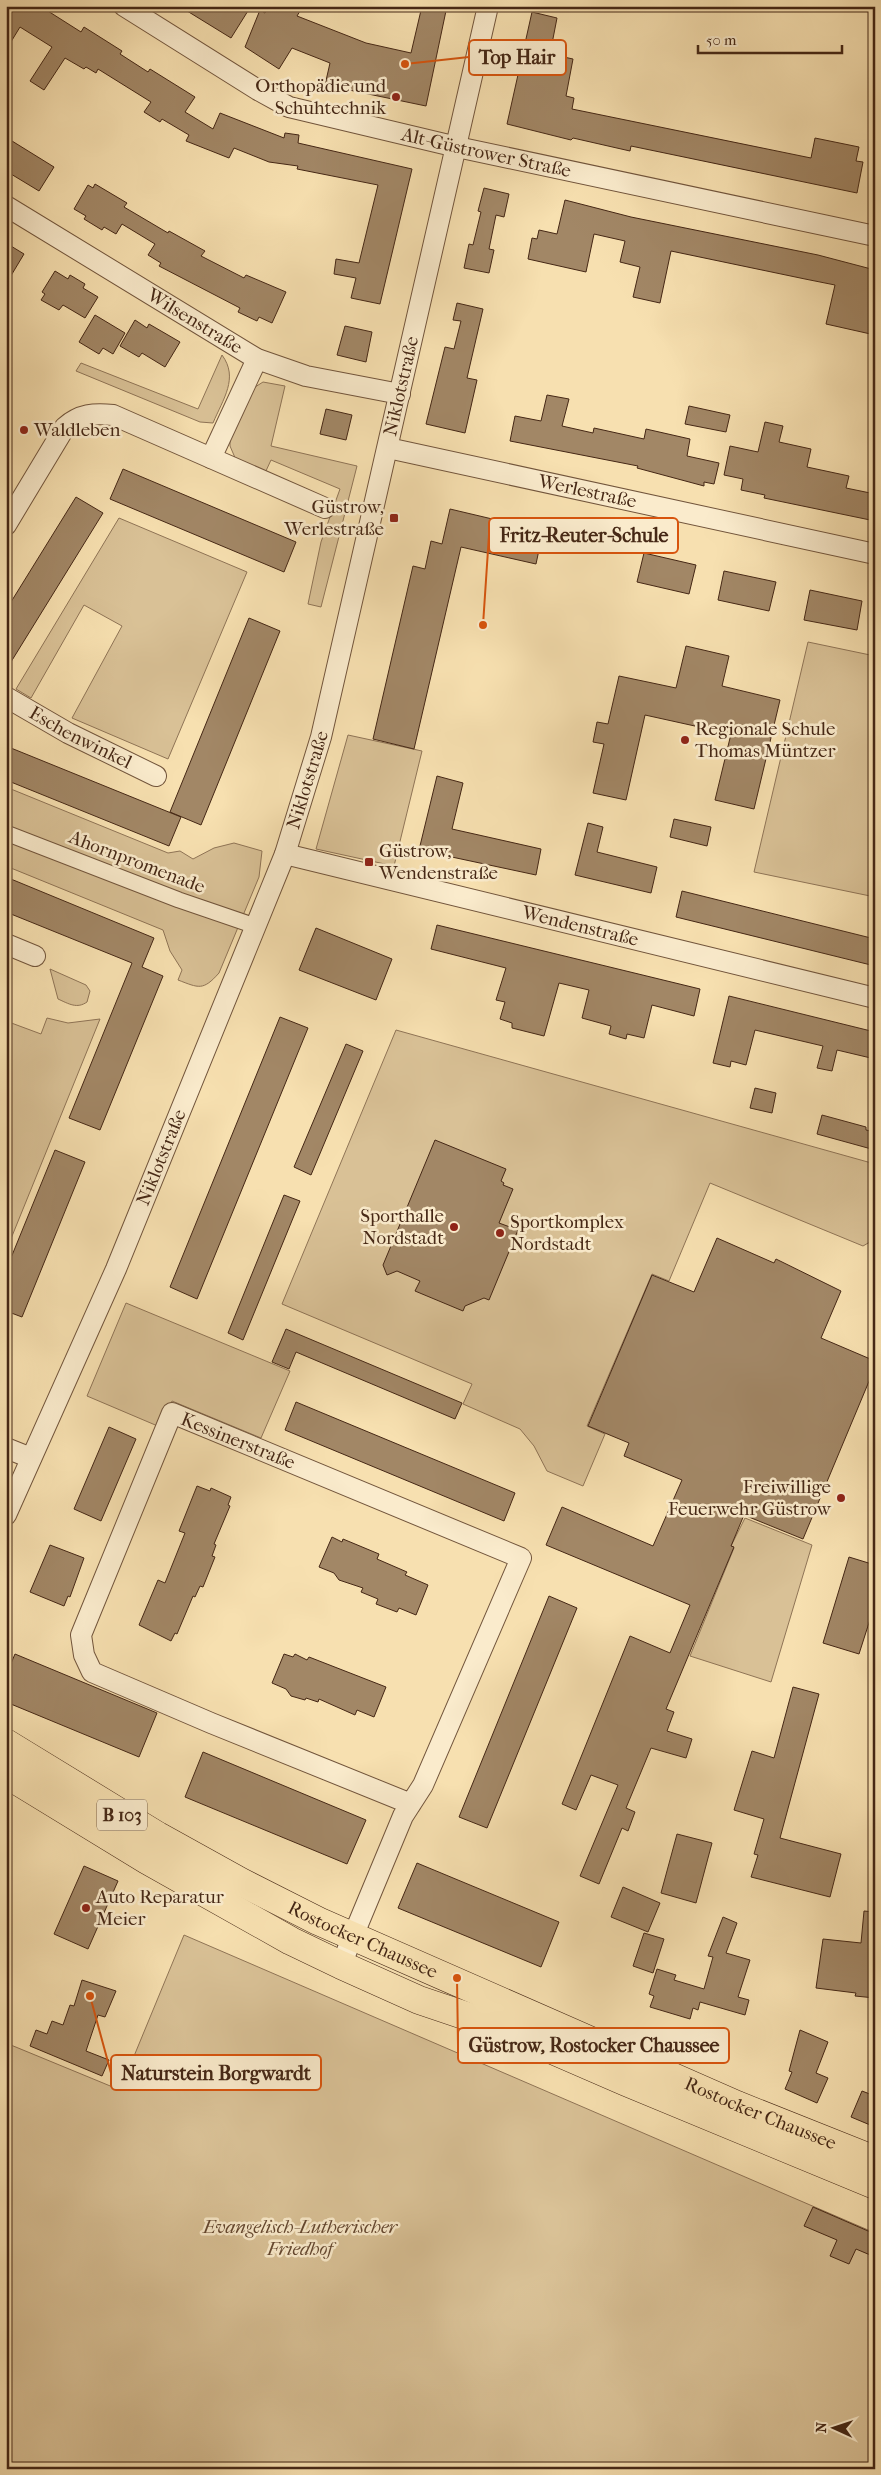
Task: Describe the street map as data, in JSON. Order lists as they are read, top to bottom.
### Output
{
  "streets": {
    "main road": ["B 103", "Rostocker Chaussee"],
    "street": [
      "Alt-Güstrower Straße",
      "Wilsenstraße",
      "Niklotstraße",
      "Werlestraße",
      "Eschenwinkel",
      "Ahornpromenade",
      "Wendenstraße",
      "Kessinerstraße"
    ]
  },
  "crossings": [
    ["Alt-Güstrower Straße", "Niklotstraße"],
    ["Wilsenstraße", "Niklotstraße"],
    ["Niklotstraße", "Werlestraße"],
    ["Niklotstraße", "Ahornpromenade"],
    ["Niklotstraße", "Wendenstraße"],
    ["Kessinerstraße", "Rostocker Chaussee"]
  ],
  "parks": ["Evangelisch-Lutherischer Friedhof"],
  "places": {
    "other": [
      "Top Hair",
      "Orthopädie und Schuhtechnik",
      "Waldleben",
      "Fritz-Reuter-Schule",
      "Regionale Schule Thomas Müntzer",
      "Sporthalle Nordstadt",
      "Sportkomplex Nordstadt",
      "Freiwillige Feuerwehr Güstrow",
      "Auto Reparatur Meier",
      "Güstrow, Rostocker Chaussee",
      "Naturstein Borgwardt"
    ],
    "transit": ["Güstrow, Werlestraße", "Güstrow, Wendenstraße"]
  },
  "scale_bar": "50 m",
  "north": "left"
}
